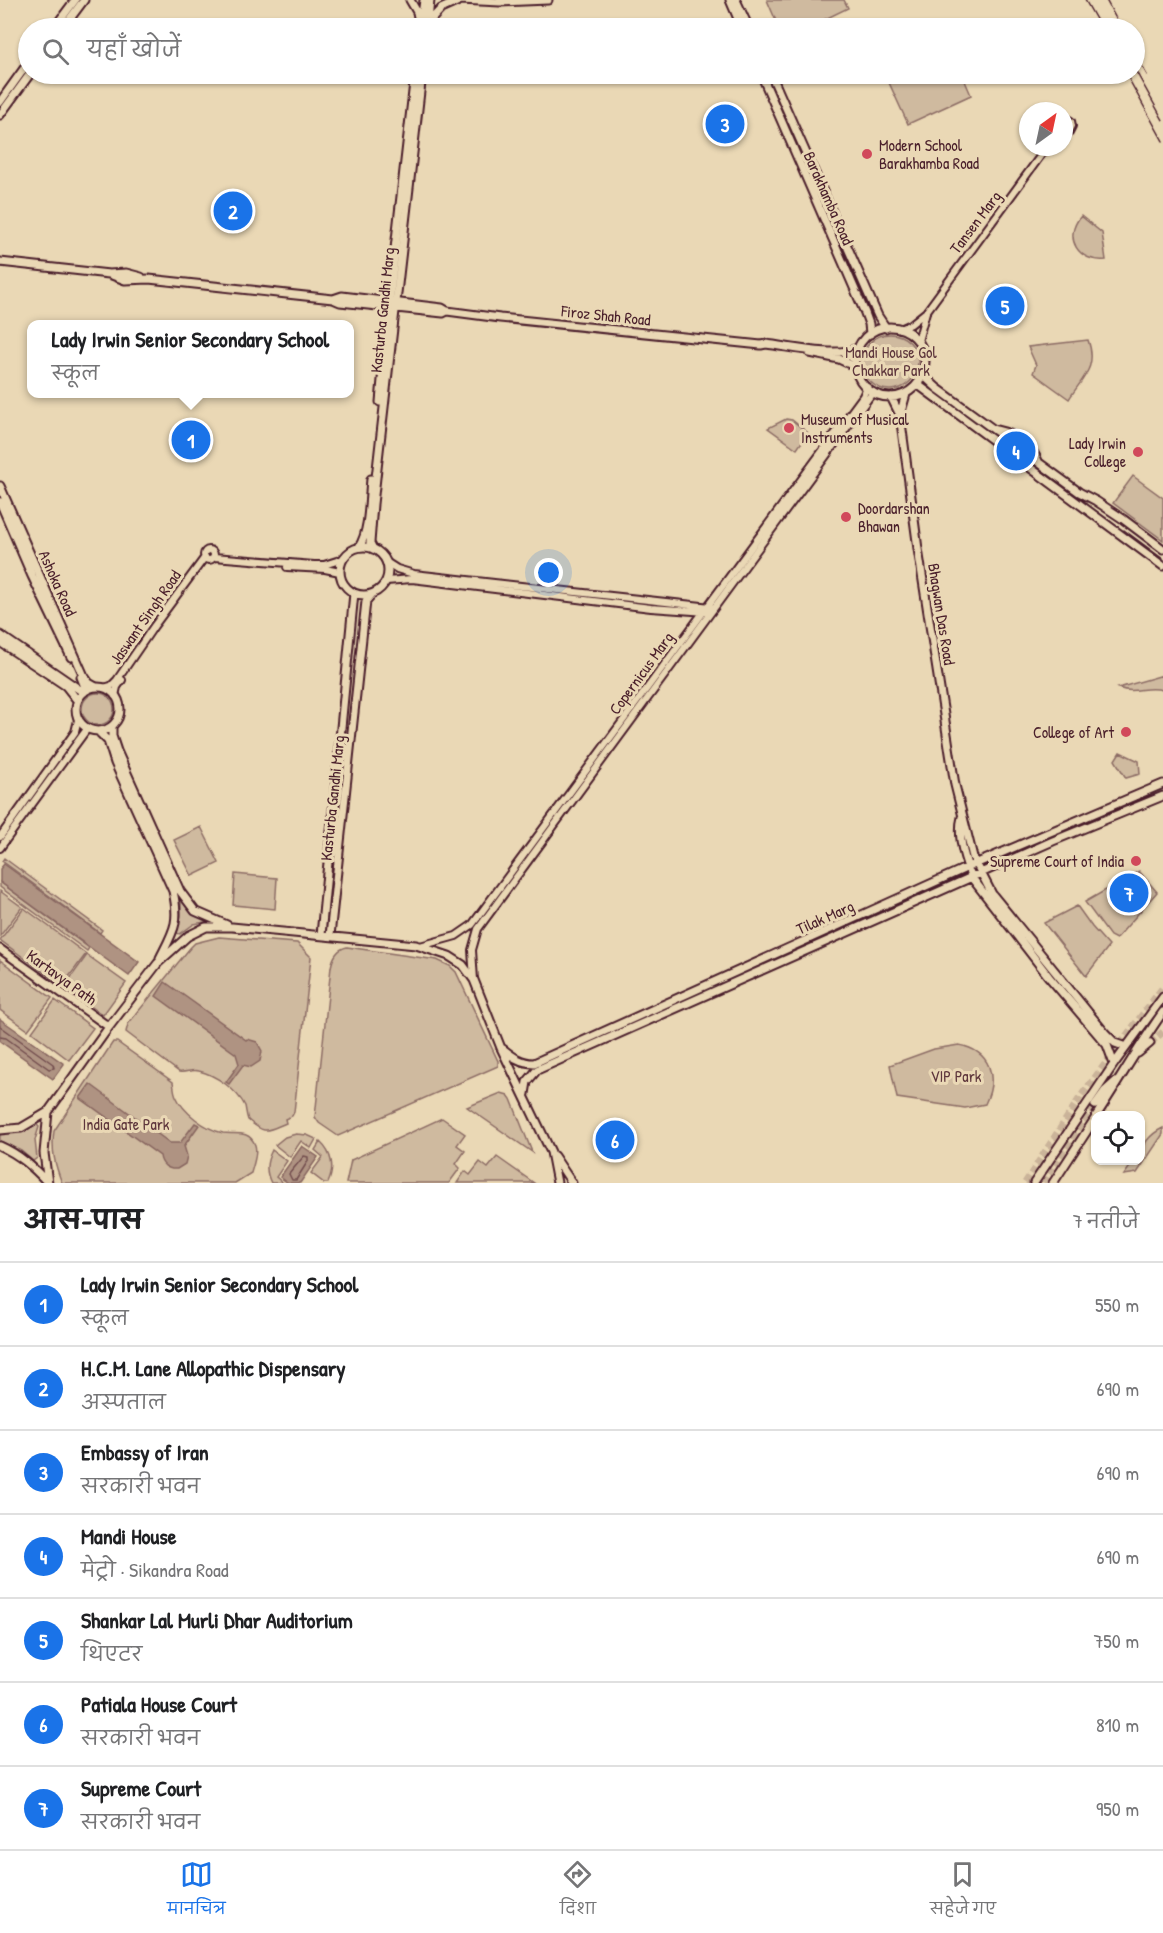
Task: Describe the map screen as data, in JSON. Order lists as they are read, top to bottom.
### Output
{
  "streets": {
    "main road": [
      "Barakhamba Road",
      "Kasturba Gandhi Marg",
      "Firoz Shah Road",
      "Ashoka Road",
      "Bhagwan Das Road",
      "Tilak Marg",
      "Kartavya Path"
    ],
    "street": ["Tansen Marg", "Jaswant Singh Road", "Copernicus Marg"]
  },
  "crossings": [
    ["Barakhamba Road", "Tansen Marg"],
    ["Barakhamba Road", "Firoz Shah Road"],
    ["Barakhamba Road", "Bhagwan Das Road"],
    ["Barakhamba Road", "Copernicus Marg"],
    ["Tansen Marg", "Firoz Shah Road"],
    ["Tansen Marg", "Bhagwan Das Road"],
    ["Tansen Marg", "Copernicus Marg"],
    ["Kasturba Gandhi Marg", "Firoz Shah Road"],
    ["Firoz Shah Road", "Bhagwan Das Road"],
    ["Firoz Shah Road", "Copernicus Marg"],
    ["Ashoka Road", "Jaswant Singh Road"],
    ["Bhagwan Das Road", "Copernicus Marg"],
    ["Bhagwan Das Road", "Tilak Marg"]
  ],
  "parks": ["Mandi House Gol Chakkar Park", "VIP Park", "India Gate Park"],
  "places": [
    "Modern School Barakhamba Road",
    "Museum of Musical Instruments",
    "Lady Irwin College",
    "Doordarshan Bhawan",
    "College of Art",
    "Supreme Court of India"
  ],
  "north": "top right",
  "page": {
    "search": "यहाँ खोजें",
    "pins": [
      "3",
      "2",
      "5",
      "1",
      "4",
      "7",
      "6"
    ],
    "popup": ["Lady Irwin Senior Secondary School", "स्कूल"],
    "heading": ["आस-पास", "7 नतीजे"],
    "list": [
      {
        "mark": "1",
        "name": "Lady Irwin Senior Secondary School",
        "note": "स्कूल",
        "value": "550 m"
      },
      {
        "mark": "2",
        "name": "H.C.M. Lane Allopathic Dispensary",
        "note": "अस्पताल",
        "value": "690 m"
      },
      {
        "mark": "3",
        "name": "Embassy of Iran",
        "note": "सरकारी भवन",
        "value": "690 m"
      },
      {
        "mark": "4",
        "name": "Mandi House",
        "note": "मेट्रो · Sikandra Road",
        "value": "690 m"
      },
      {
        "mark": "5",
        "name": "Shankar Lal Murli Dhar Auditorium",
        "note": "थिएटर",
        "value": "750 m"
      },
      {
        "mark": "6",
        "name": "Patiala House Court",
        "note": "सरकारी भवन",
        "value": "810 m"
      },
      {
        "mark": "7",
        "name": "Supreme Court",
        "note": "सरकारी भवन",
        "value": "950 m"
      }
    ],
    "nav": ["मानचित्र", "दिशा", "सहेजे गए"]
  }
}
